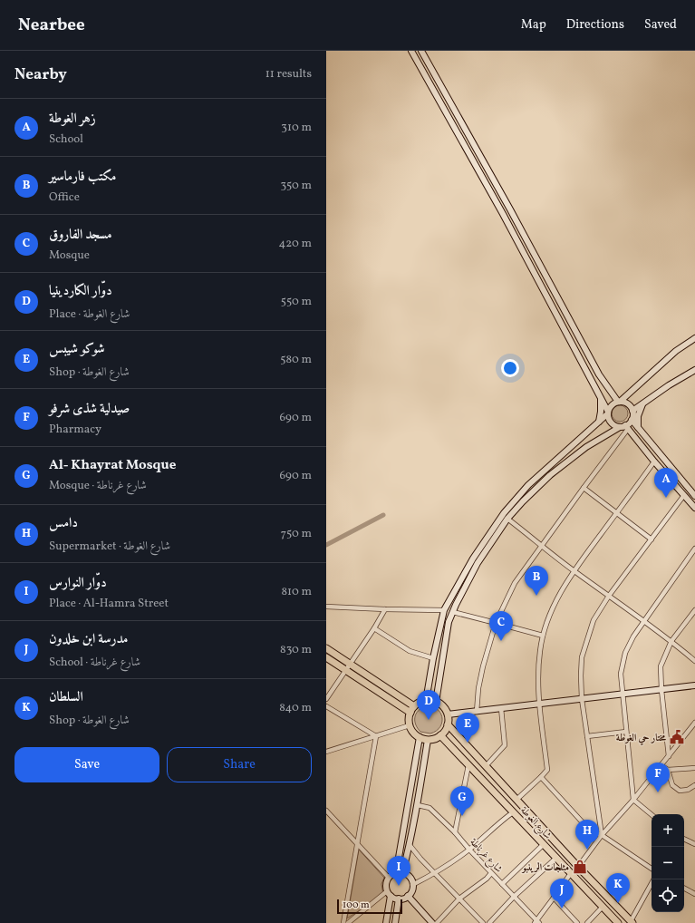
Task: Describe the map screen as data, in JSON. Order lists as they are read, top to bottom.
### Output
{
  "streets": {
    "main road": ["شارع الغوطة"],
    "street": ["شارع غرناطة"]
  },
  "places": {
    "public building": ["مختار حي الغوطة"],
    "shop": ["مثلجات الرينبو"]
  },
  "scale_bar": "100 m",
  "page": {
    "header": "Nearbee",
    "nav": ["Map", "Directions", "Saved"],
    "heading": ["Nearby", "11 results"],
    "list": [
      {
        "mark": "A",
        "name": "زهر الغوطة",
        "note": "School",
        "value": "310 m"
      },
      {
        "mark": "B",
        "name": "مكتب فارماسير",
        "note": "Office",
        "value": "350 m"
      },
      {
        "mark": "C",
        "name": "مسجد الفاروق",
        "note": "Mosque",
        "value": "420 m"
      },
      {
        "mark": "D",
        "name": "دوّار الكاردينيا",
        "note": "Place · شارع الغوطة",
        "value": "550 m"
      },
      {
        "mark": "E",
        "name": "شوكو شيبس",
        "note": "Shop · شارع الغوطة",
        "value": "580 m"
      },
      {
        "mark": "F",
        "name": "صيدلية شذى شرفو",
        "note": "Pharmacy",
        "value": "690 m"
      },
      {
        "mark": "G",
        "name": "Al- Khayrat Mosque",
        "note": "Mosque · شارع غرناطة",
        "value": "690 m"
      },
      {
        "mark": "H",
        "name": "دامس",
        "note": "Supermarket · شارع الغوطة",
        "value": "750 m"
      },
      {
        "mark": "I",
        "name": "دوّار النوارس",
        "note": "Place · Al-Hamra Street",
        "value": "810 m"
      },
      {
        "mark": "J",
        "name": "مدرسة ابن خلدون",
        "note": "School · شارع غرناطة",
        "value": "830 m"
      },
      {
        "mark": "K",
        "name": "السلطان",
        "note": "Shop · شارع الغوطة",
        "value": "840 m"
      }
    ],
    "pins": [
      "A",
      "B",
      "C",
      "D",
      "E",
      "F",
      "G",
      "H",
      "I",
      "K",
      "J"
    ],
    "buttons": ["Save", "Share"],
    "map_buttons": ["+", "−"],
    "scale": "100 m"
  }
}
